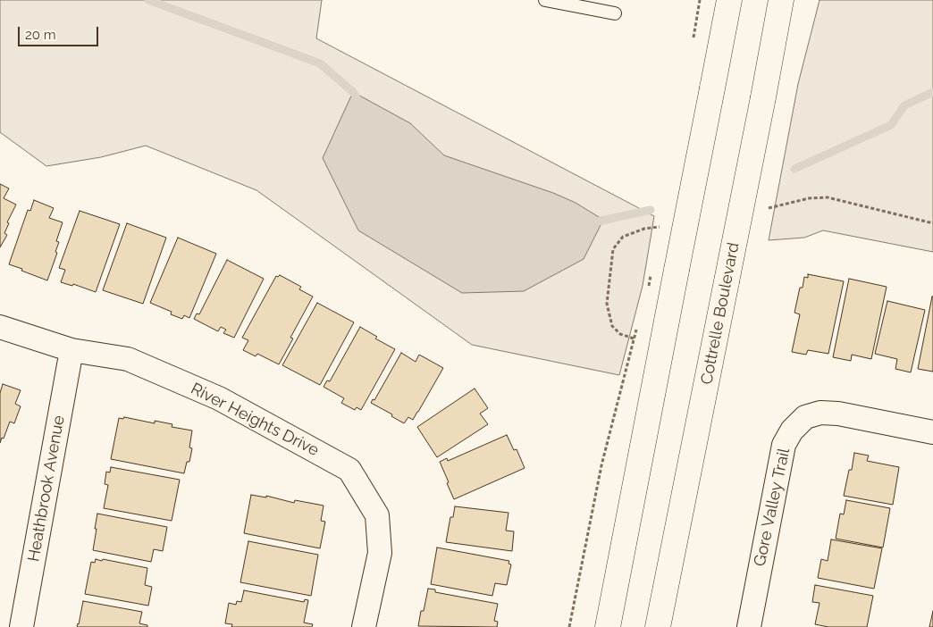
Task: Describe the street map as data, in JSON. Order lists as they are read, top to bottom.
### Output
{
  "streets": {
    "main road": ["Cottrelle Boulevard"],
    "street": ["River Heights Drive", "Heathbrook Avenue", "Gore Valley Trail"]
  },
  "crossings": [
    ["River Heights Drive", "Heathbrook Avenue"]
  ],
  "scale_bar": "20 m"
}
